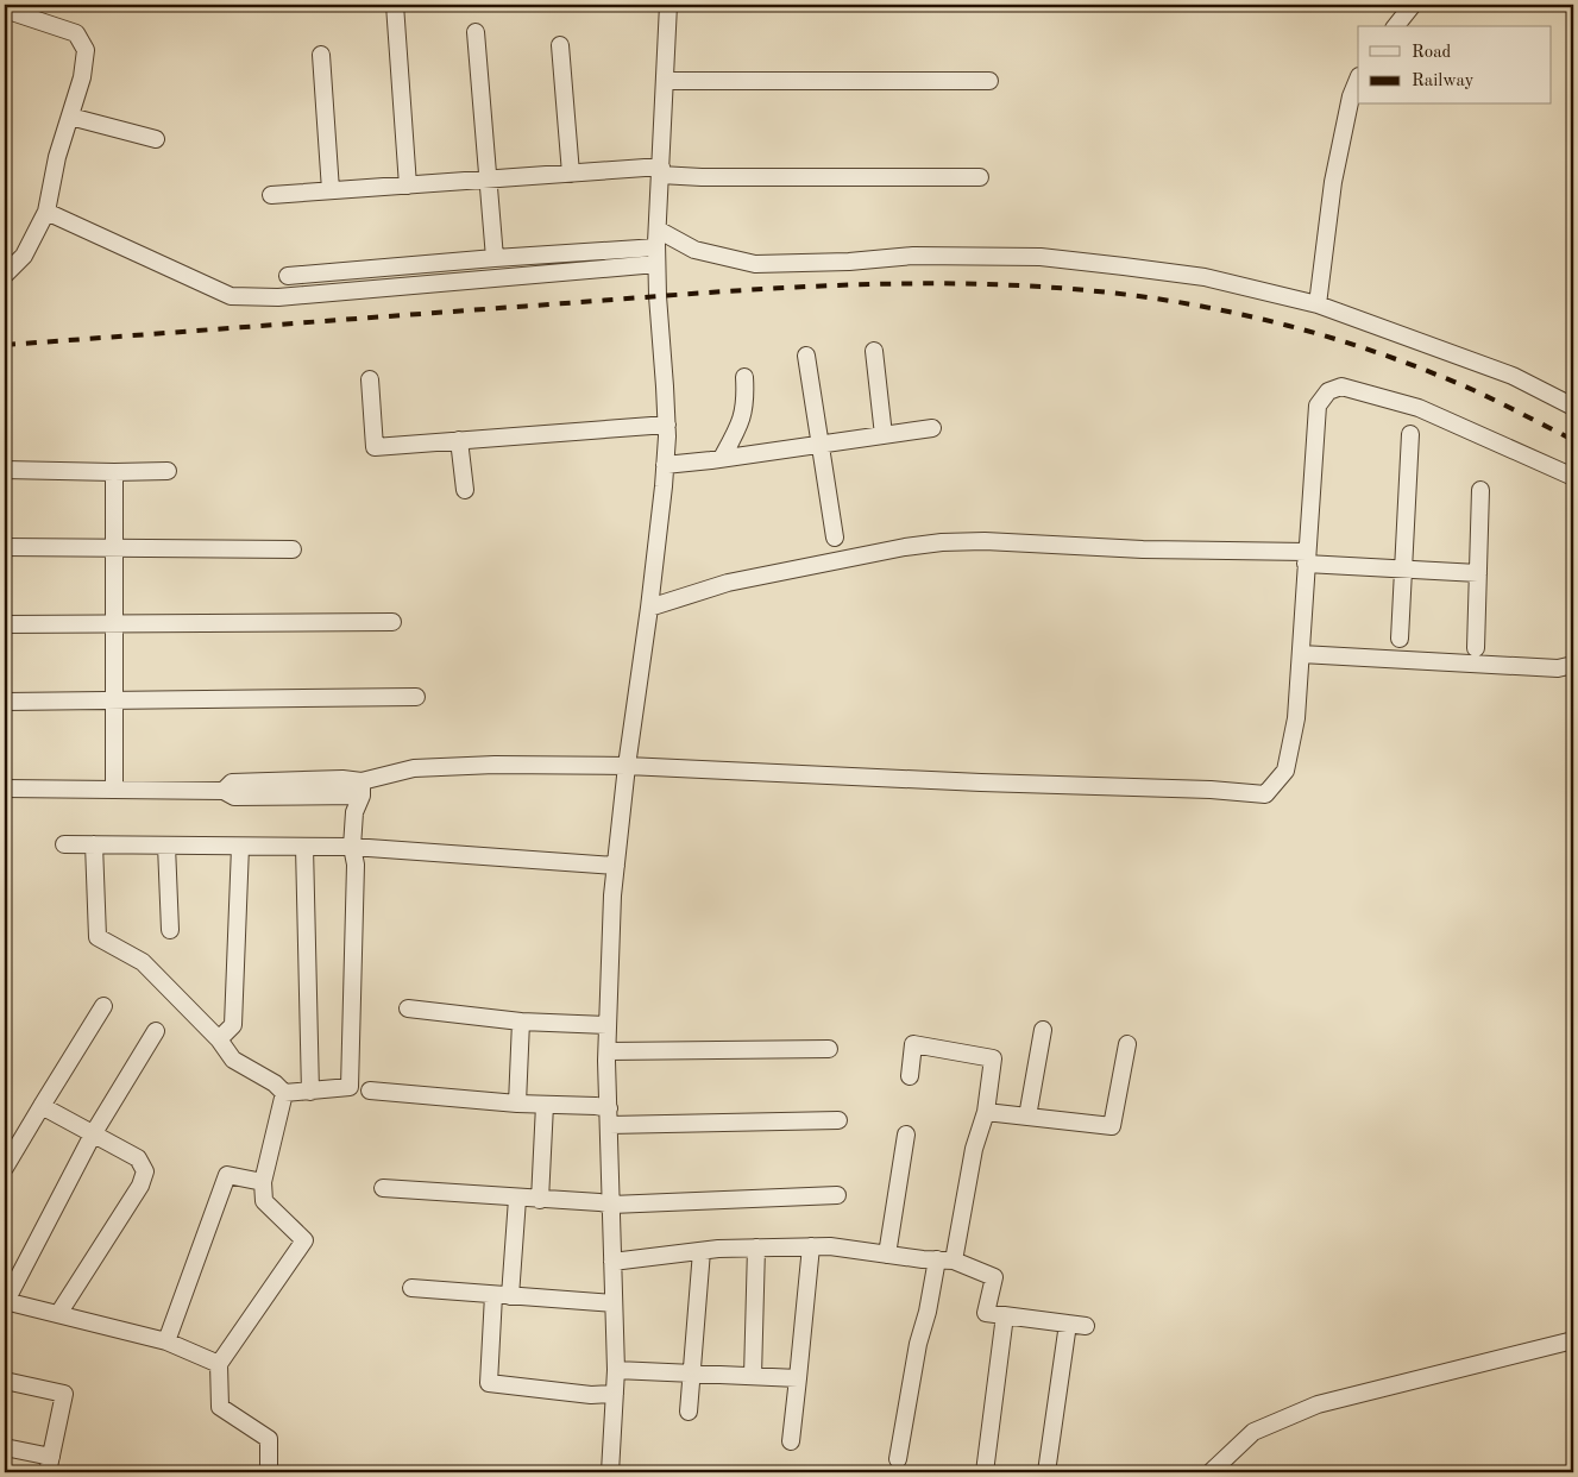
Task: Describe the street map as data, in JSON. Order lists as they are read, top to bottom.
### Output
{
  "legend": ["Road", "Railway"]
}
